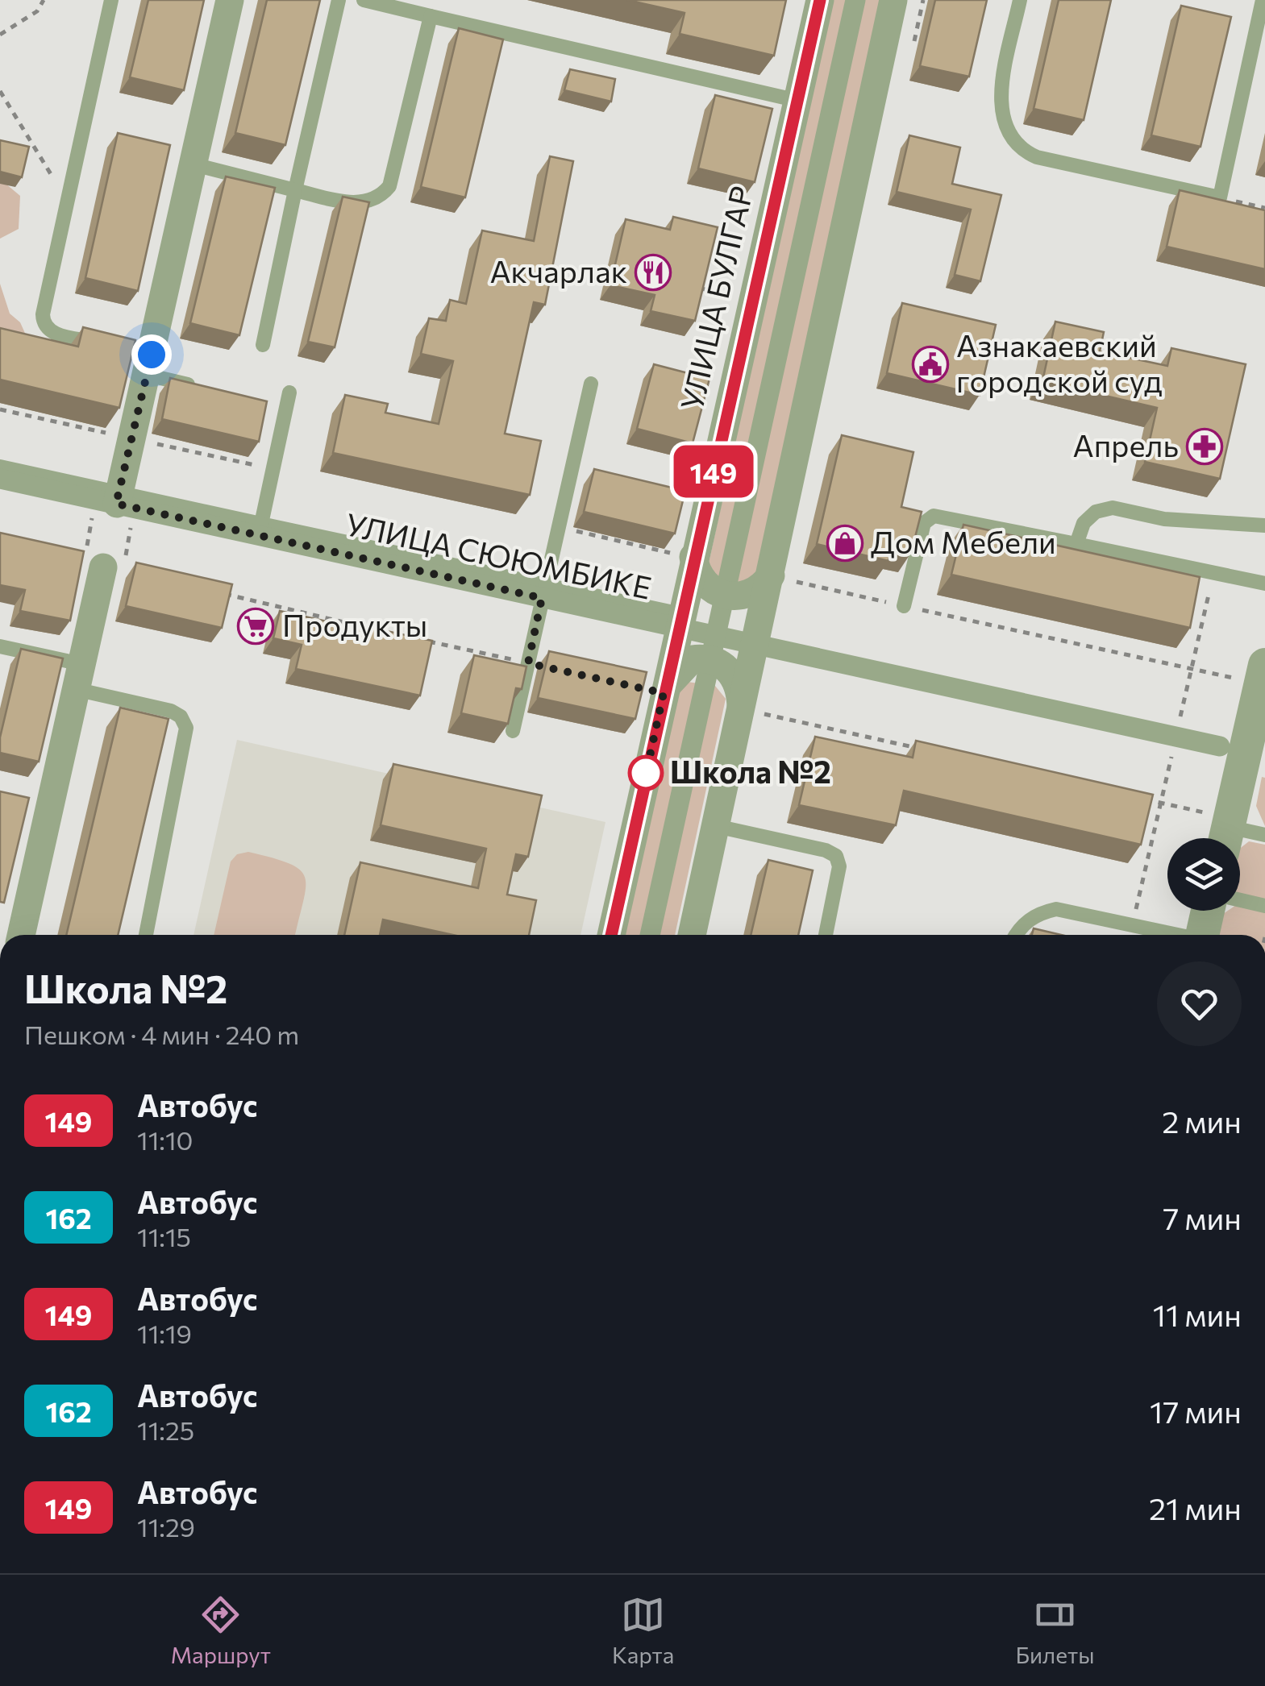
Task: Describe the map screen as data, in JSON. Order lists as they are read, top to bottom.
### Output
{
  "streets": {
    "street": ["УЛИЦА БУЛГАР", "УЛИЦА СЮЮМБИКЕ"]
  },
  "crossings": [
    ["УЛИЦА БУЛГАР", "УЛИЦА СЮЮМБИКЕ"]
  ],
  "places": {
    "restaurant": ["Акчарлак"],
    "public building": ["Азнакаевский городской суд"],
    "pharmacy": ["Апрель"],
    "shop": ["Дом Мебели"],
    "supermarket": ["Продукты"],
    "other": ["Школа №2"]
  },
  "lines": ["bus line 149"],
  "page": {
    "on_map": "149",
    "heading": ["Школа №2", "Пешком · 4 мин · 240 m"],
    "list": [
      {
        "mark": "149",
        "name": "Автобус",
        "note": "11:10",
        "value": "2 мин"
      },
      {
        "mark": "162",
        "name": "Автобус",
        "note": "11:15",
        "value": "7 мин"
      },
      {
        "mark": "149",
        "name": "Автобус",
        "note": "11:19",
        "value": "11 мин"
      },
      {
        "mark": "162",
        "name": "Автобус",
        "note": "11:25",
        "value": "17 мин"
      },
      {
        "mark": "149",
        "name": "Автобус",
        "note": "11:29",
        "value": "21 мин"
      }
    ],
    "tabs": ["Маршрут", "Карта", "Билеты"]
  }
}
